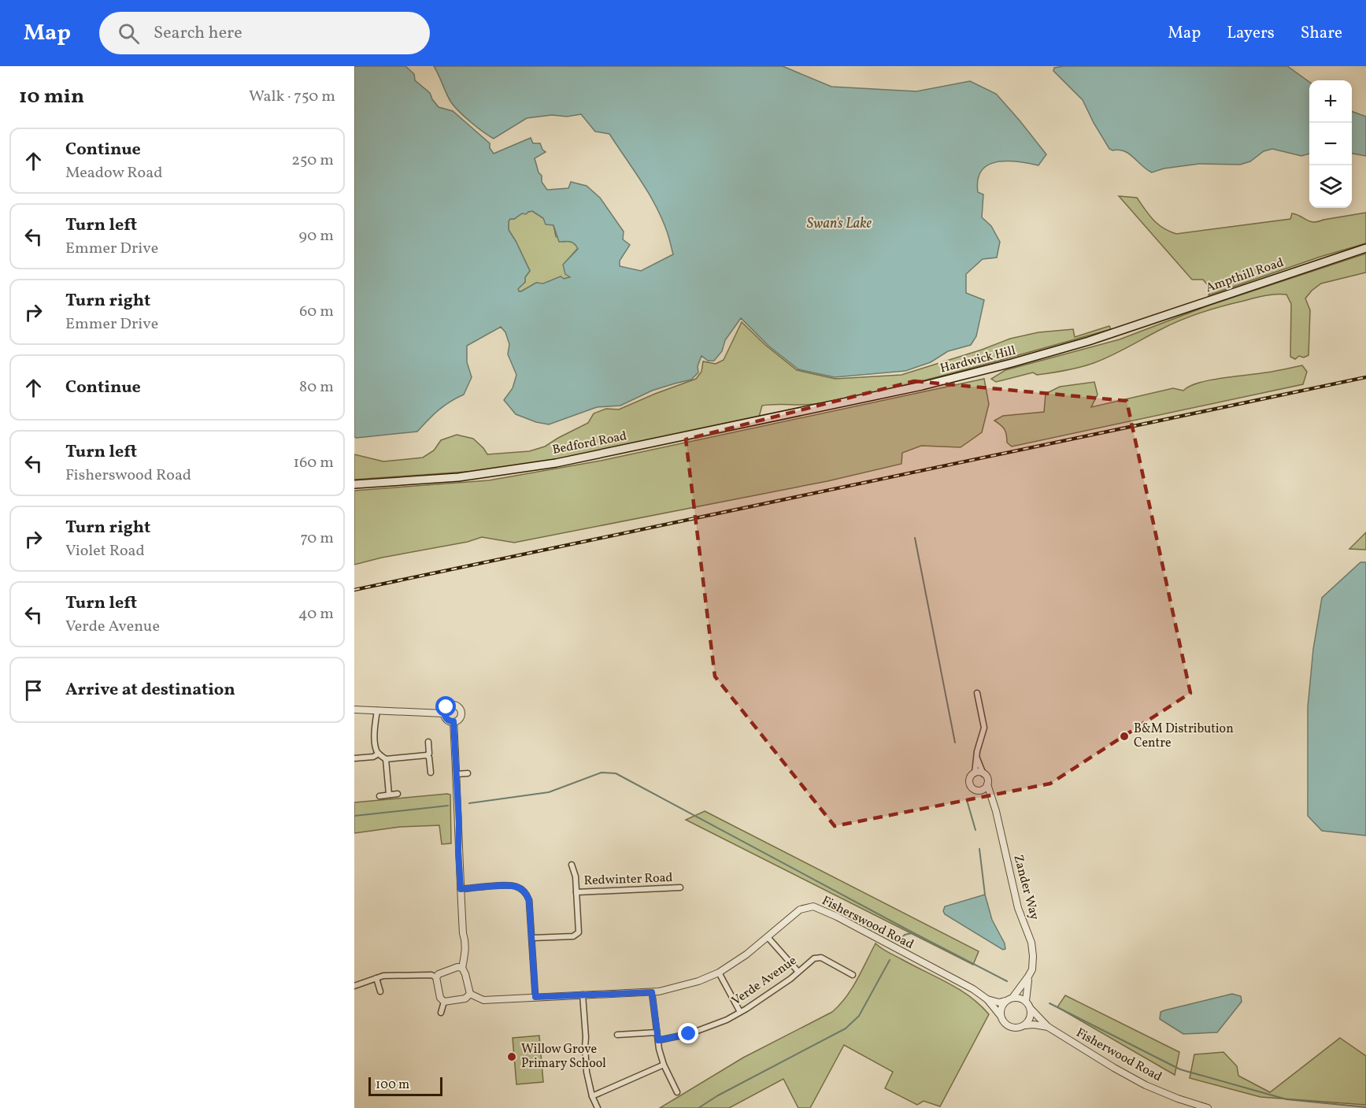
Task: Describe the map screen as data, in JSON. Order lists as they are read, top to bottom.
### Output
{
  "streets": {
    "main road": ["Ampthill Road", "Hardwick Hill", "Bedford Road"],
    "street": [
      "Redwinter Road",
      "Zander Way",
      "Fisherswood Road",
      "Verde Avenue",
      "Fisherwood Road"
    ]
  },
  "crossings": [
    ["Ampthill Road", "Hardwick Hill"],
    ["Hardwick Hill", "Bedford Road"],
    ["Zander Way", "Fisherwood Road"]
  ],
  "water": ["Swan's Lake"],
  "places": ["B&M Distribution Centre", "Willow Grove Primary School"],
  "scale_bar": "100 m",
  "page": {
    "header": "Map",
    "search": "Search here",
    "nav": ["Map", "Layers", "Share"],
    "heading": ["10 min", "Walk · 750 m"],
    "map_buttons": ["+", "−"],
    "list": [
      ["Continue", "Meadow Road", "250 m"],
      ["Turn left", "Emmer Drive", "90 m"],
      ["Turn right", "Emmer Drive", "60 m"],
      ["Continue", "80 m"],
      ["Turn left", "Fisherswood Road", "160 m"],
      ["Turn right", "Violet Road", "70 m"],
      ["Turn left", "Verde Avenue", "40 m"],
      "Arrive at destination"
    ],
    "scale": "100 m"
  }
}
